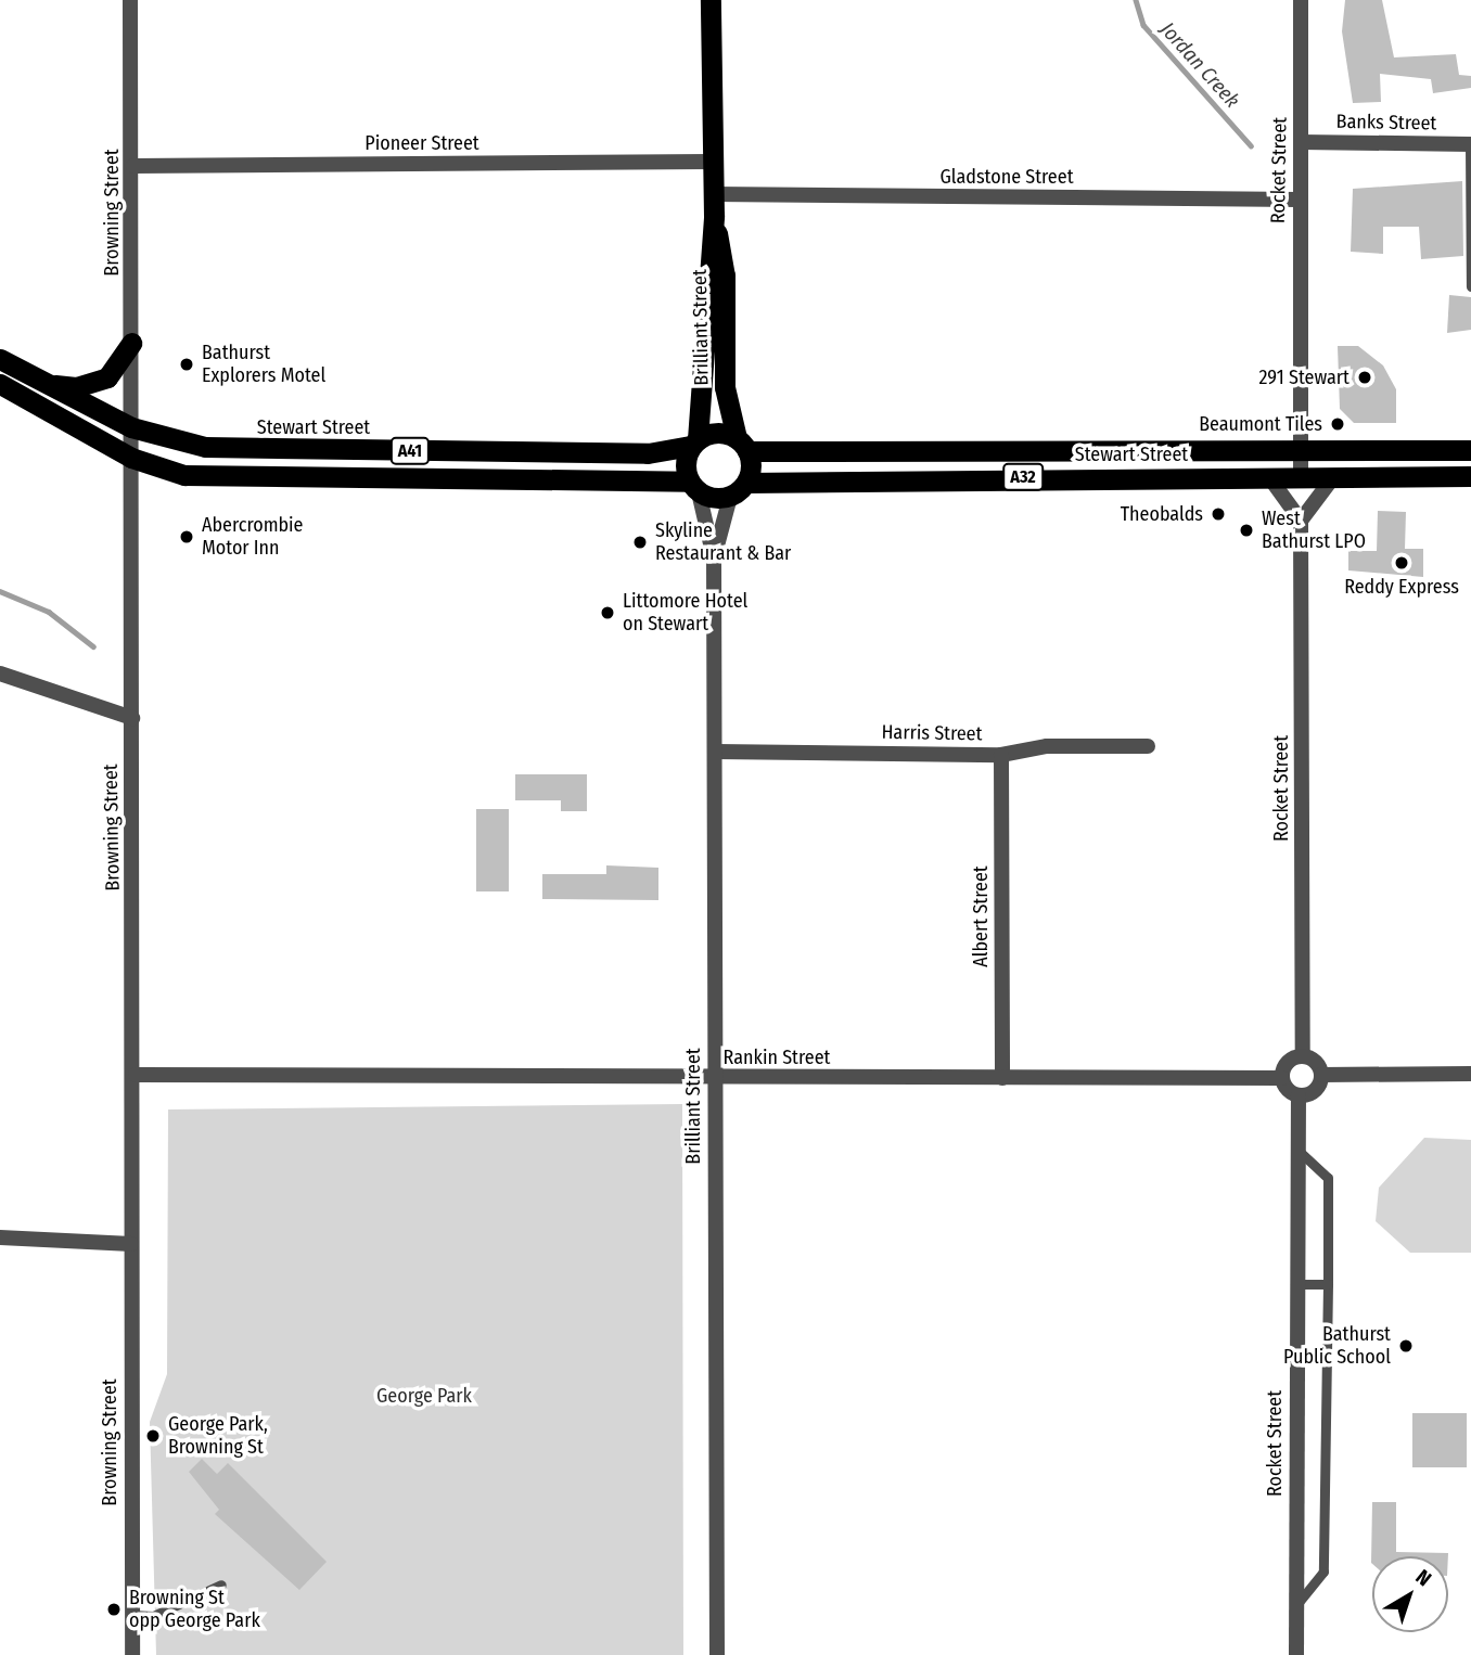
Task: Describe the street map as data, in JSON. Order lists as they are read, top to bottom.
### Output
{
  "streets": {
    "highway": [
      "Brilliant Street",
      "Stewart Street",
      "A41",
      "A32"
    ],
    "street": [
      "Banks Street",
      "Pioneer Street",
      "Rocket Street",
      "Gladstone Street",
      "Browning Street",
      "Harris Street",
      "Albert Street",
      "Rankin Street"
    ]
  },
  "crossings": [
    ["Banks Street", "Rocket Street"],
    ["Pioneer Street", "Browning Street"],
    ["Pioneer Street", "Brilliant Street"],
    ["Rocket Street", "Gladstone Street"],
    ["Rocket Street", "Stewart Street"],
    ["Rocket Street", "Rankin Street"],
    ["Gladstone Street", "Brilliant Street"],
    ["Browning Street", "Stewart Street"],
    ["Browning Street", "A41"],
    ["Browning Street", "Rankin Street"],
    ["Brilliant Street", "Stewart Street"],
    ["Brilliant Street", "A41"],
    ["Brilliant Street", "A32"],
    ["Brilliant Street", "Harris Street"],
    ["Brilliant Street", "Rankin Street"],
    ["Stewart Street", "A41"],
    ["Stewart Street", "A32"],
    ["A41", "A32"],
    ["Harris Street", "Albert Street"],
    ["Albert Street", "Rankin Street"]
  ],
  "water": ["Jordan Creek"],
  "parks": ["George Park"],
  "places": [
    "Bathurst Explorers Motel",
    "291 Stewart",
    "Beaumont Tiles",
    "Theobalds",
    "West Bathurst LPO",
    "Abercrombie Motor Inn",
    "Skyline Restaurant & Bar",
    "Reddy Express",
    "Littomore Hotel on Stewart",
    "Bathurst Public School",
    "George Park, Browning St",
    "Browning St opp George Park"
  ],
  "north": "top right"
}
